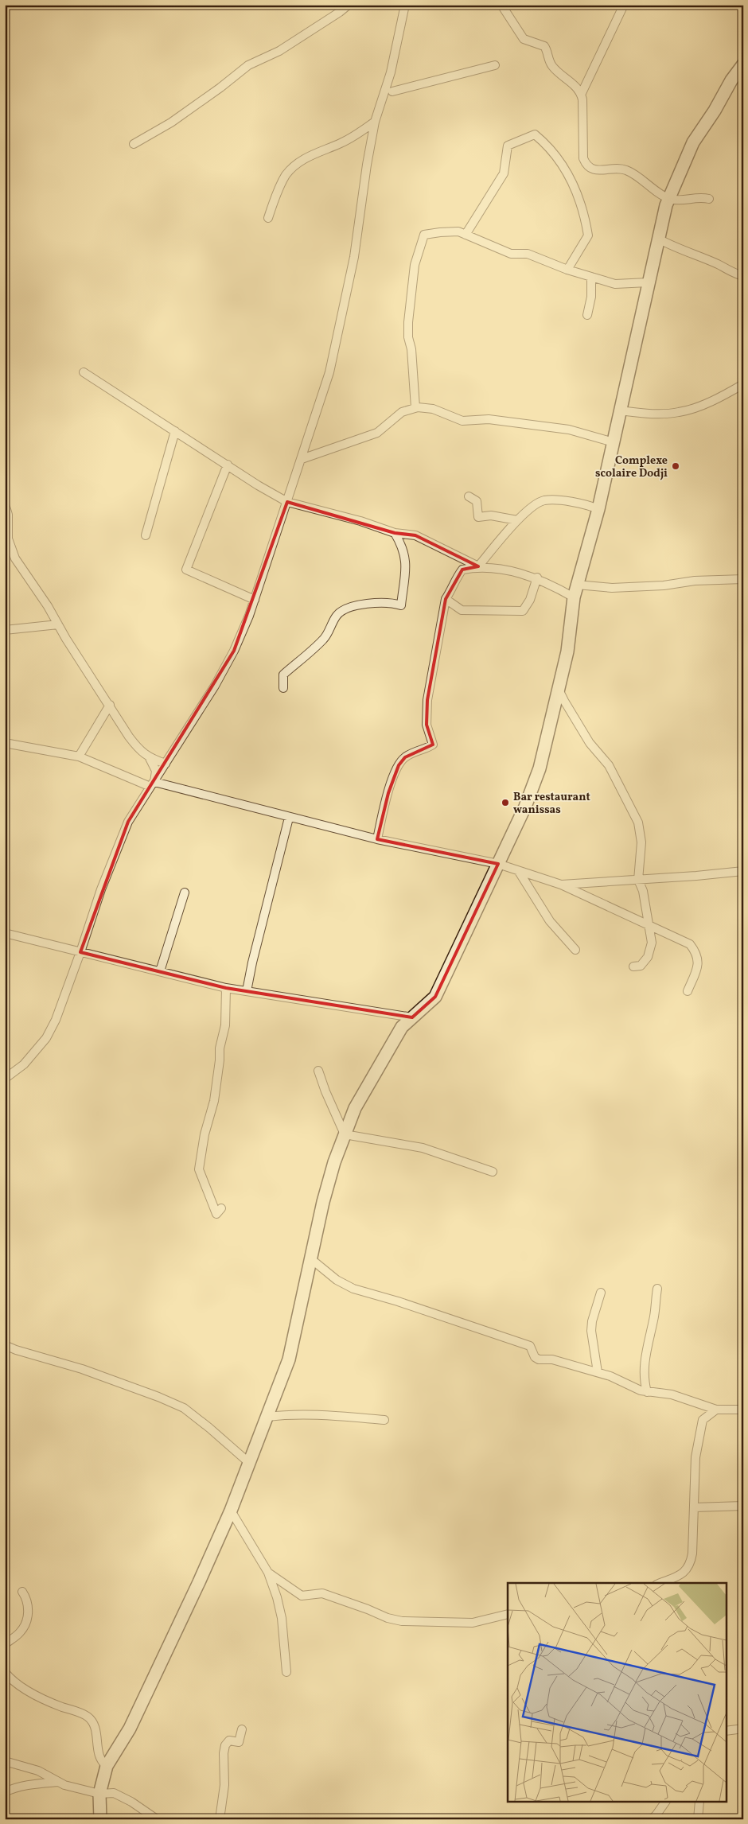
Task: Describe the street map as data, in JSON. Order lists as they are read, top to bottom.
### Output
{
  "places": ["Complexe scolaire Dodji", "Bar restaurant wanissas"]
}
